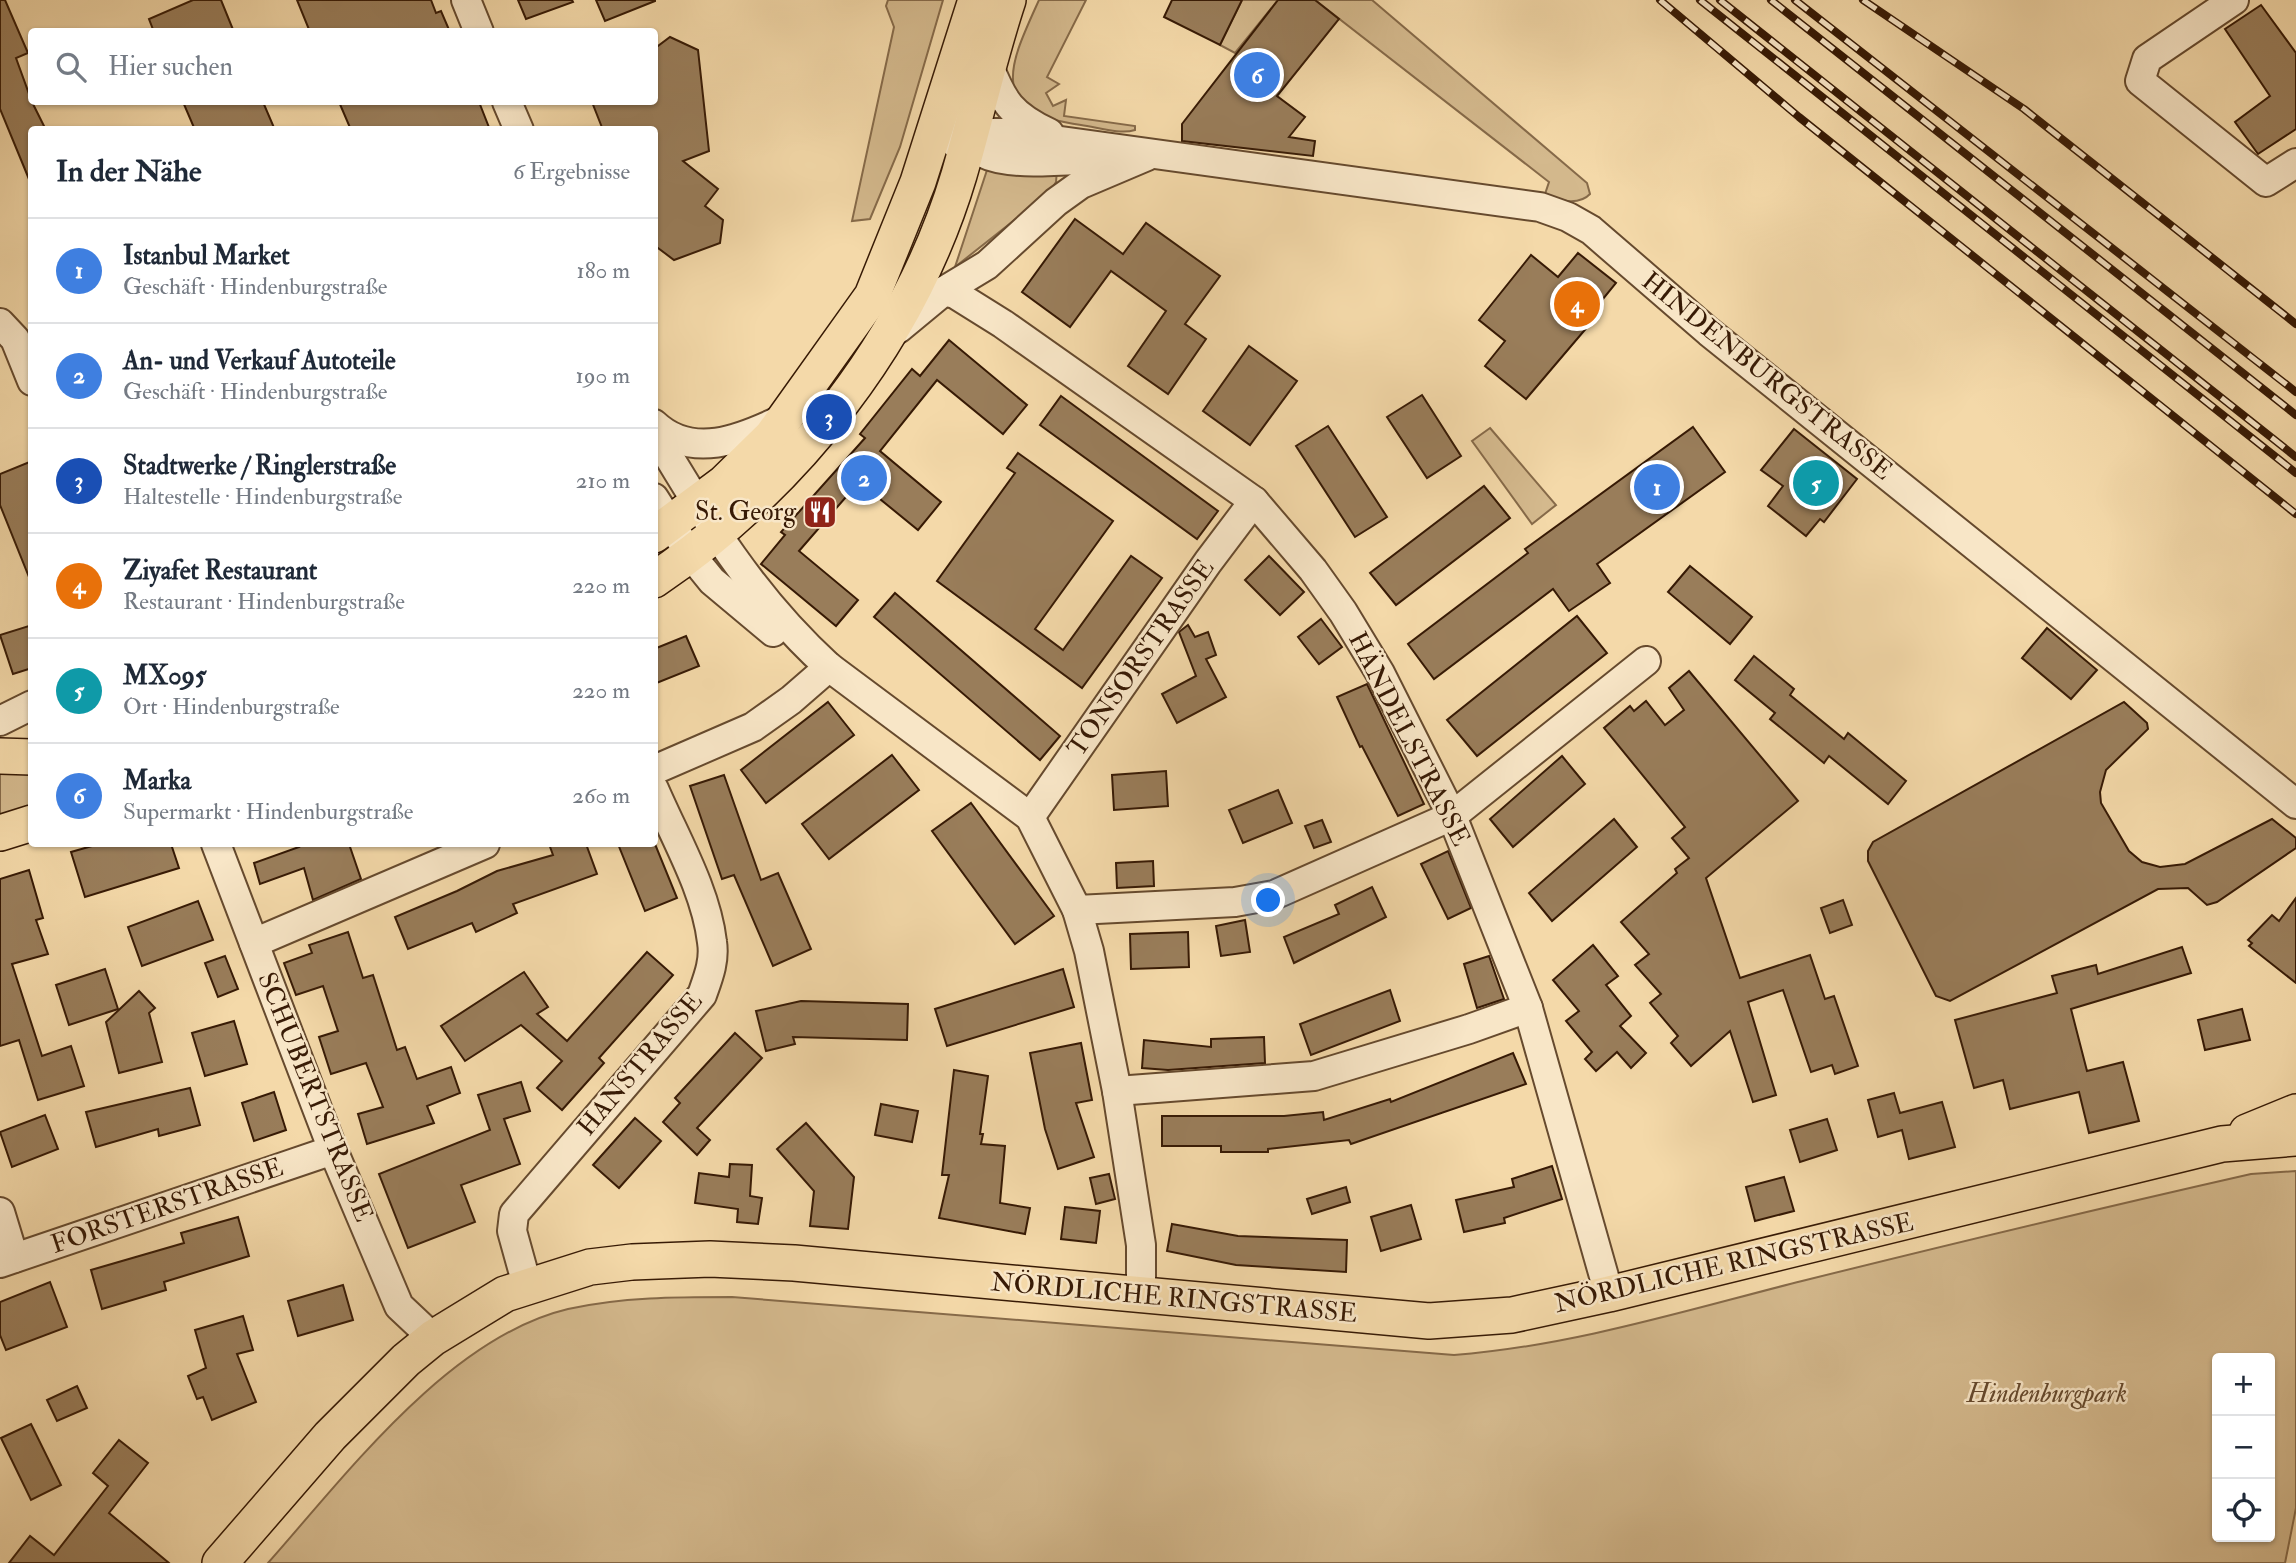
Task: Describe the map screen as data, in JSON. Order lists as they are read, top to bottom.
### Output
{
  "streets": {
    "main road": ["HINDENBURGSTRASSE", "NÖRDLICHE RINGSTRASSE"],
    "street": [
      "TONSORSTRASSE",
      "HÄNDELSTRASSE",
      "HANSTRASSE",
      "SCHUBERTSTRASSE",
      "FORSTERSTRASSE"
    ]
  },
  "crossings": [
    ["TONSORSTRASSE", "HÄNDELSTRASSE"],
    ["HÄNDELSTRASSE", "NÖRDLICHE RINGSTRASSE"],
    ["HANSTRASSE", "NÖRDLICHE RINGSTRASSE"],
    ["SCHUBERTSTRASSE", "FORSTERSTRASSE"],
    ["SCHUBERTSTRASSE", "NÖRDLICHE RINGSTRASSE"]
  ],
  "parks": ["Hindenburgpark"],
  "places": {
    "restaurant": ["St. Georg"]
  },
  "page": {
    "search": "Hier suchen",
    "pins": [
      "6",
      "4",
      "3",
      "2",
      "5",
      "1"
    ],
    "heading": ["In der Nähe", "6 Ergebnisse"],
    "list": [
      {
        "mark": "1",
        "name": "Istanbul Market",
        "note": "Geschäft · Hindenburgstraße",
        "value": "180 m"
      },
      {
        "mark": "2",
        "name": "An- und Verkauf Autoteile",
        "note": "Geschäft · Hindenburgstraße",
        "value": "190 m"
      },
      {
        "mark": "3",
        "name": "Stadtwerke / Ringlerstraße",
        "note": "Haltestelle · Hindenburgstraße",
        "value": "210 m"
      },
      {
        "mark": "4",
        "name": "Ziyafet Restaurant",
        "note": "Restaurant · Hindenburgstraße",
        "value": "220 m"
      },
      {
        "mark": "5",
        "name": "MX095",
        "note": "Ort · Hindenburgstraße",
        "value": "220 m"
      },
      {
        "mark": "6",
        "name": "Marka",
        "note": "Supermarkt · Hindenburgstraße",
        "value": "260 m"
      }
    ],
    "map_buttons": ["+", "−"]
  }
}
